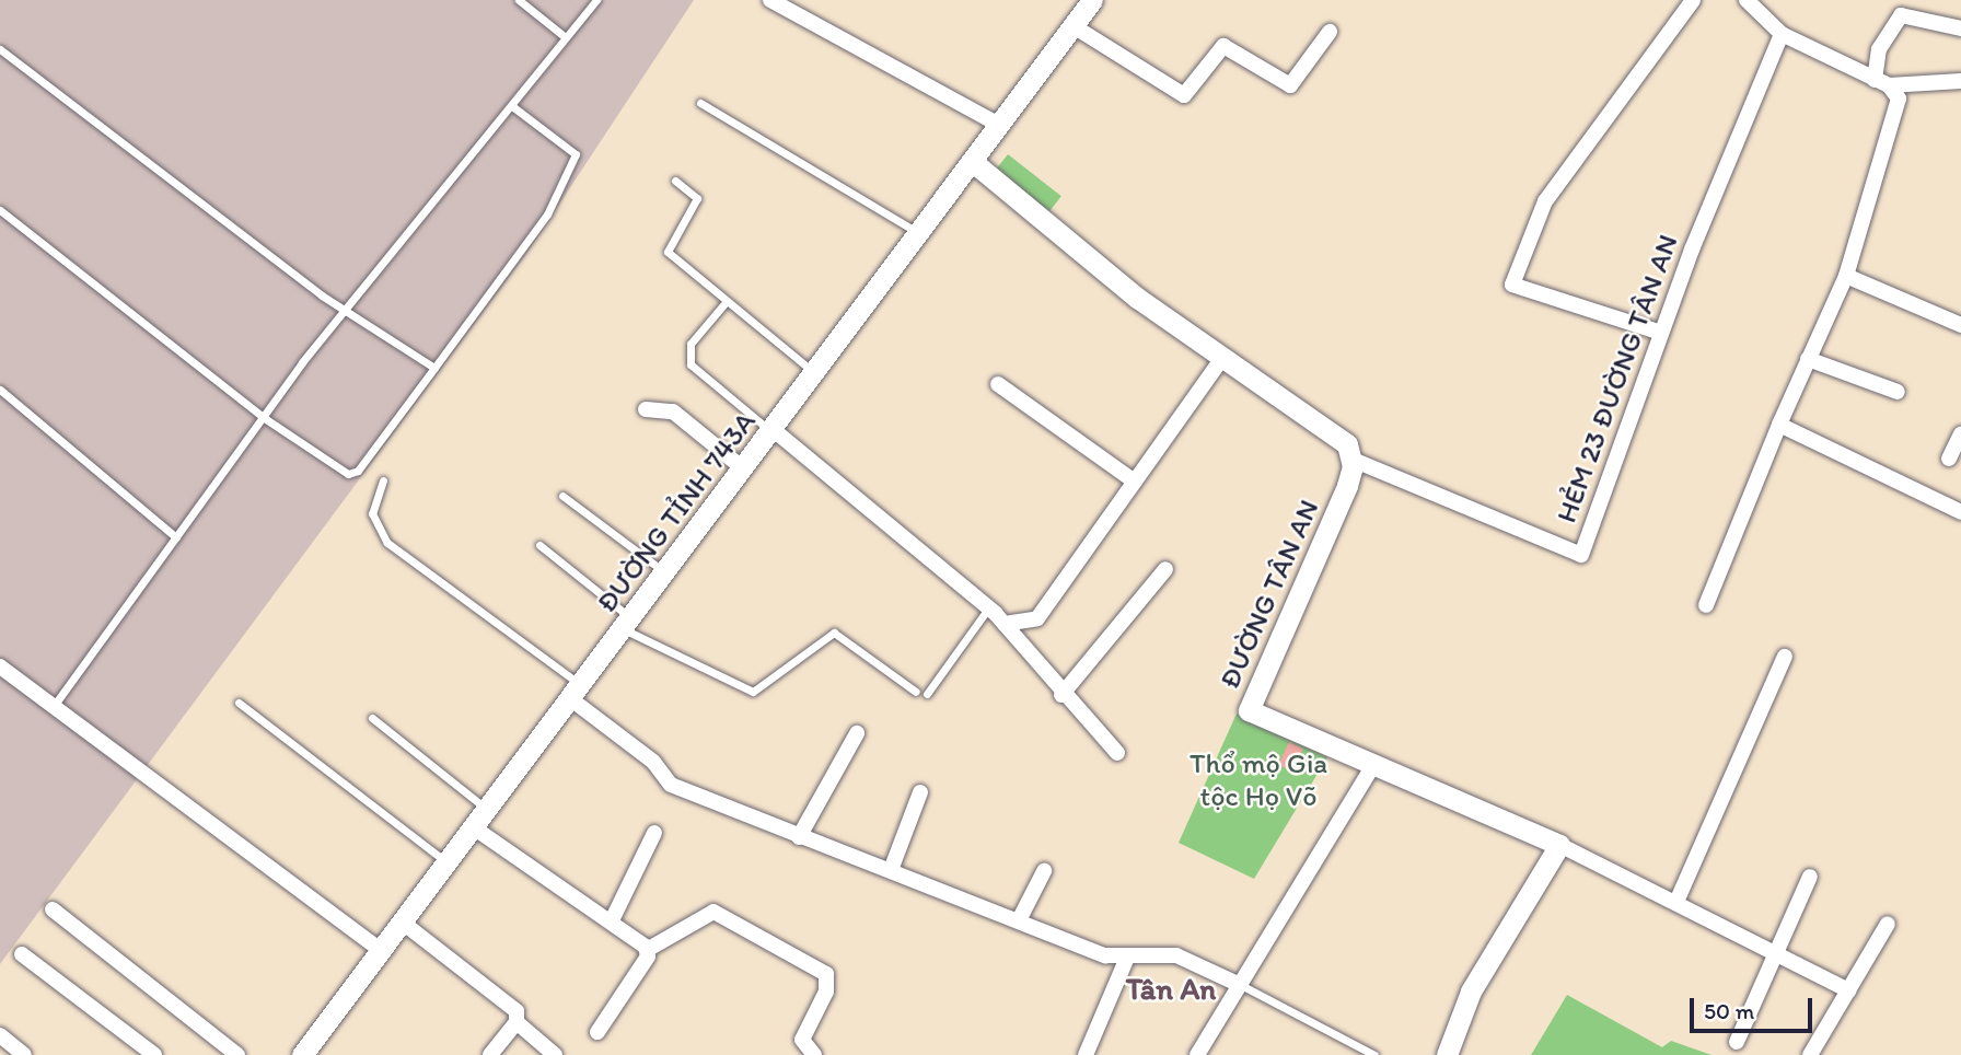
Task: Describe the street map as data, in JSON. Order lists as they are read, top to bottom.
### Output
{
  "streets": {
    "street": ["HẺM 23 ĐƯỜNG TÂN AN", "ĐƯỜNG TỈNH 743A", "ĐƯỜNG TÂN AN"]
  },
  "crossings": [
    ["HẺM 23 ĐƯỜNG TÂN AN", "ĐƯỜNG TÂN AN"]
  ],
  "districts": ["Tân An"],
  "parks": ["Thổ mộ Gia tộc Họ Võ"],
  "scale_bar": "50 m"
}
